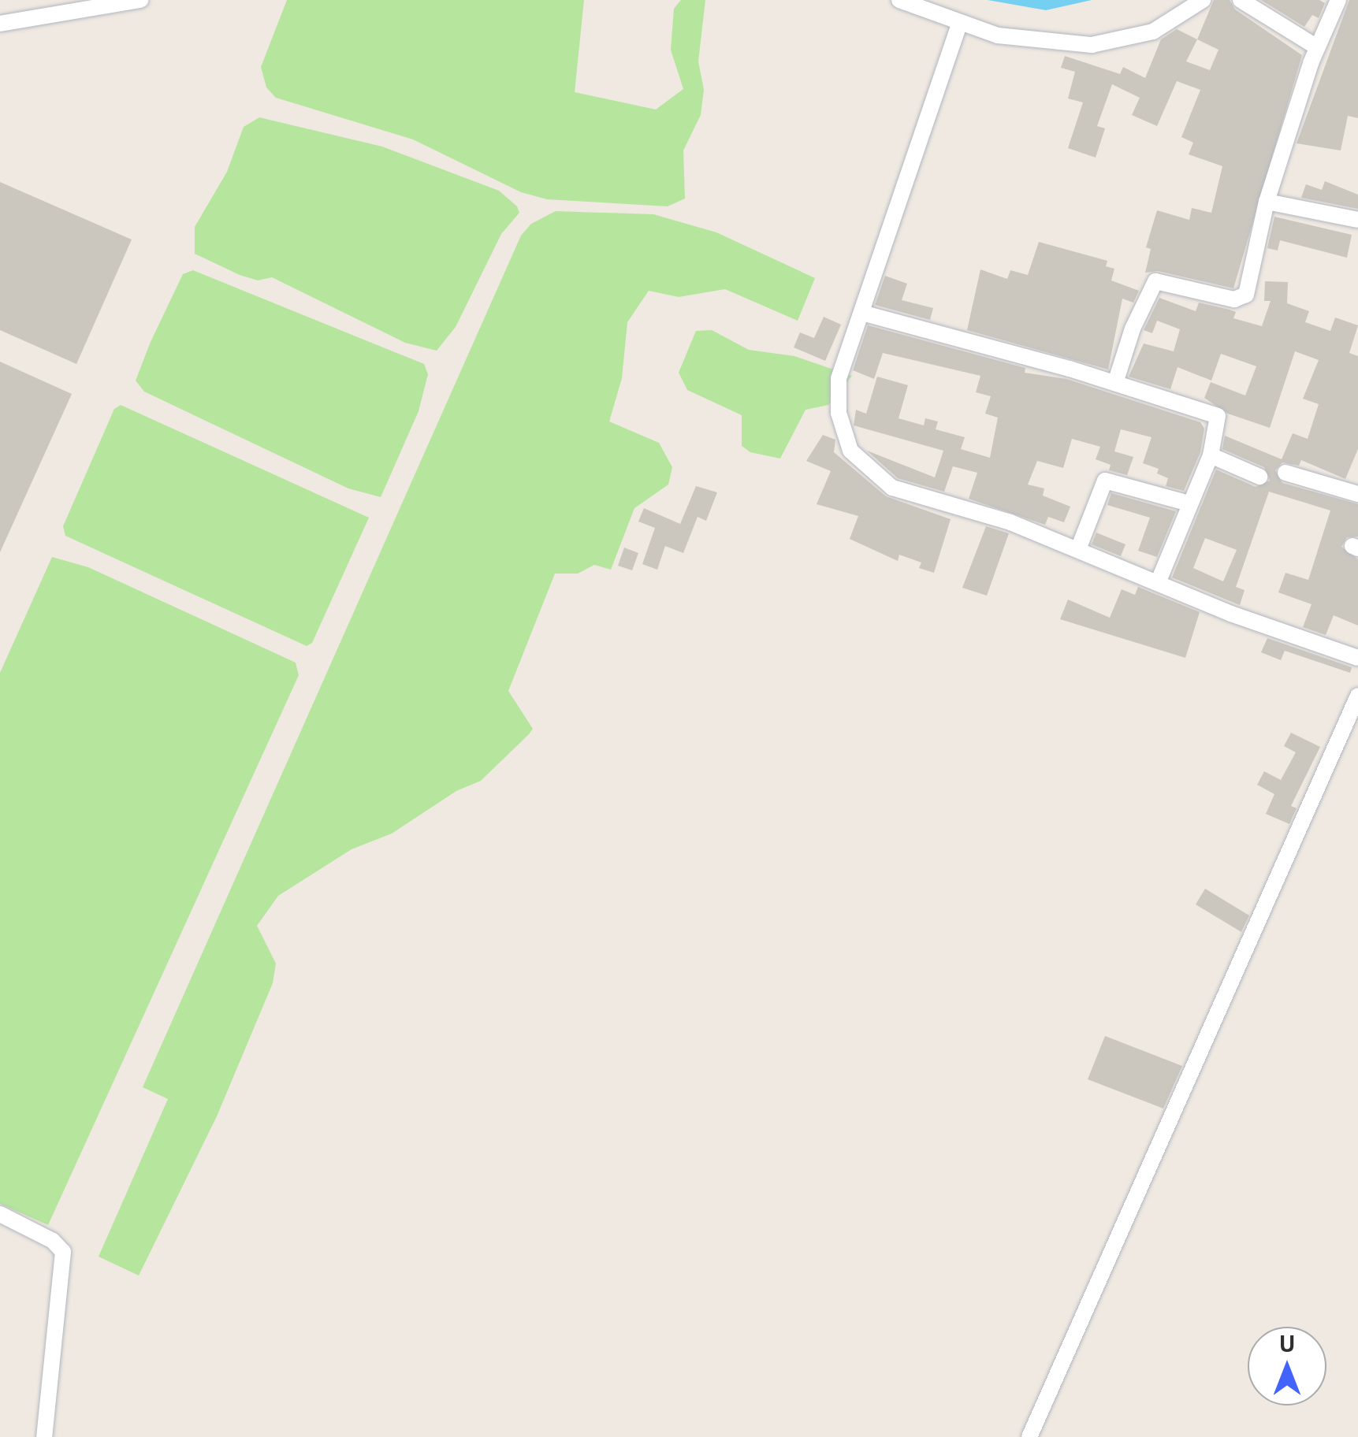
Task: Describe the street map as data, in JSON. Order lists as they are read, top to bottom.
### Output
{
  "north": "top"
}
